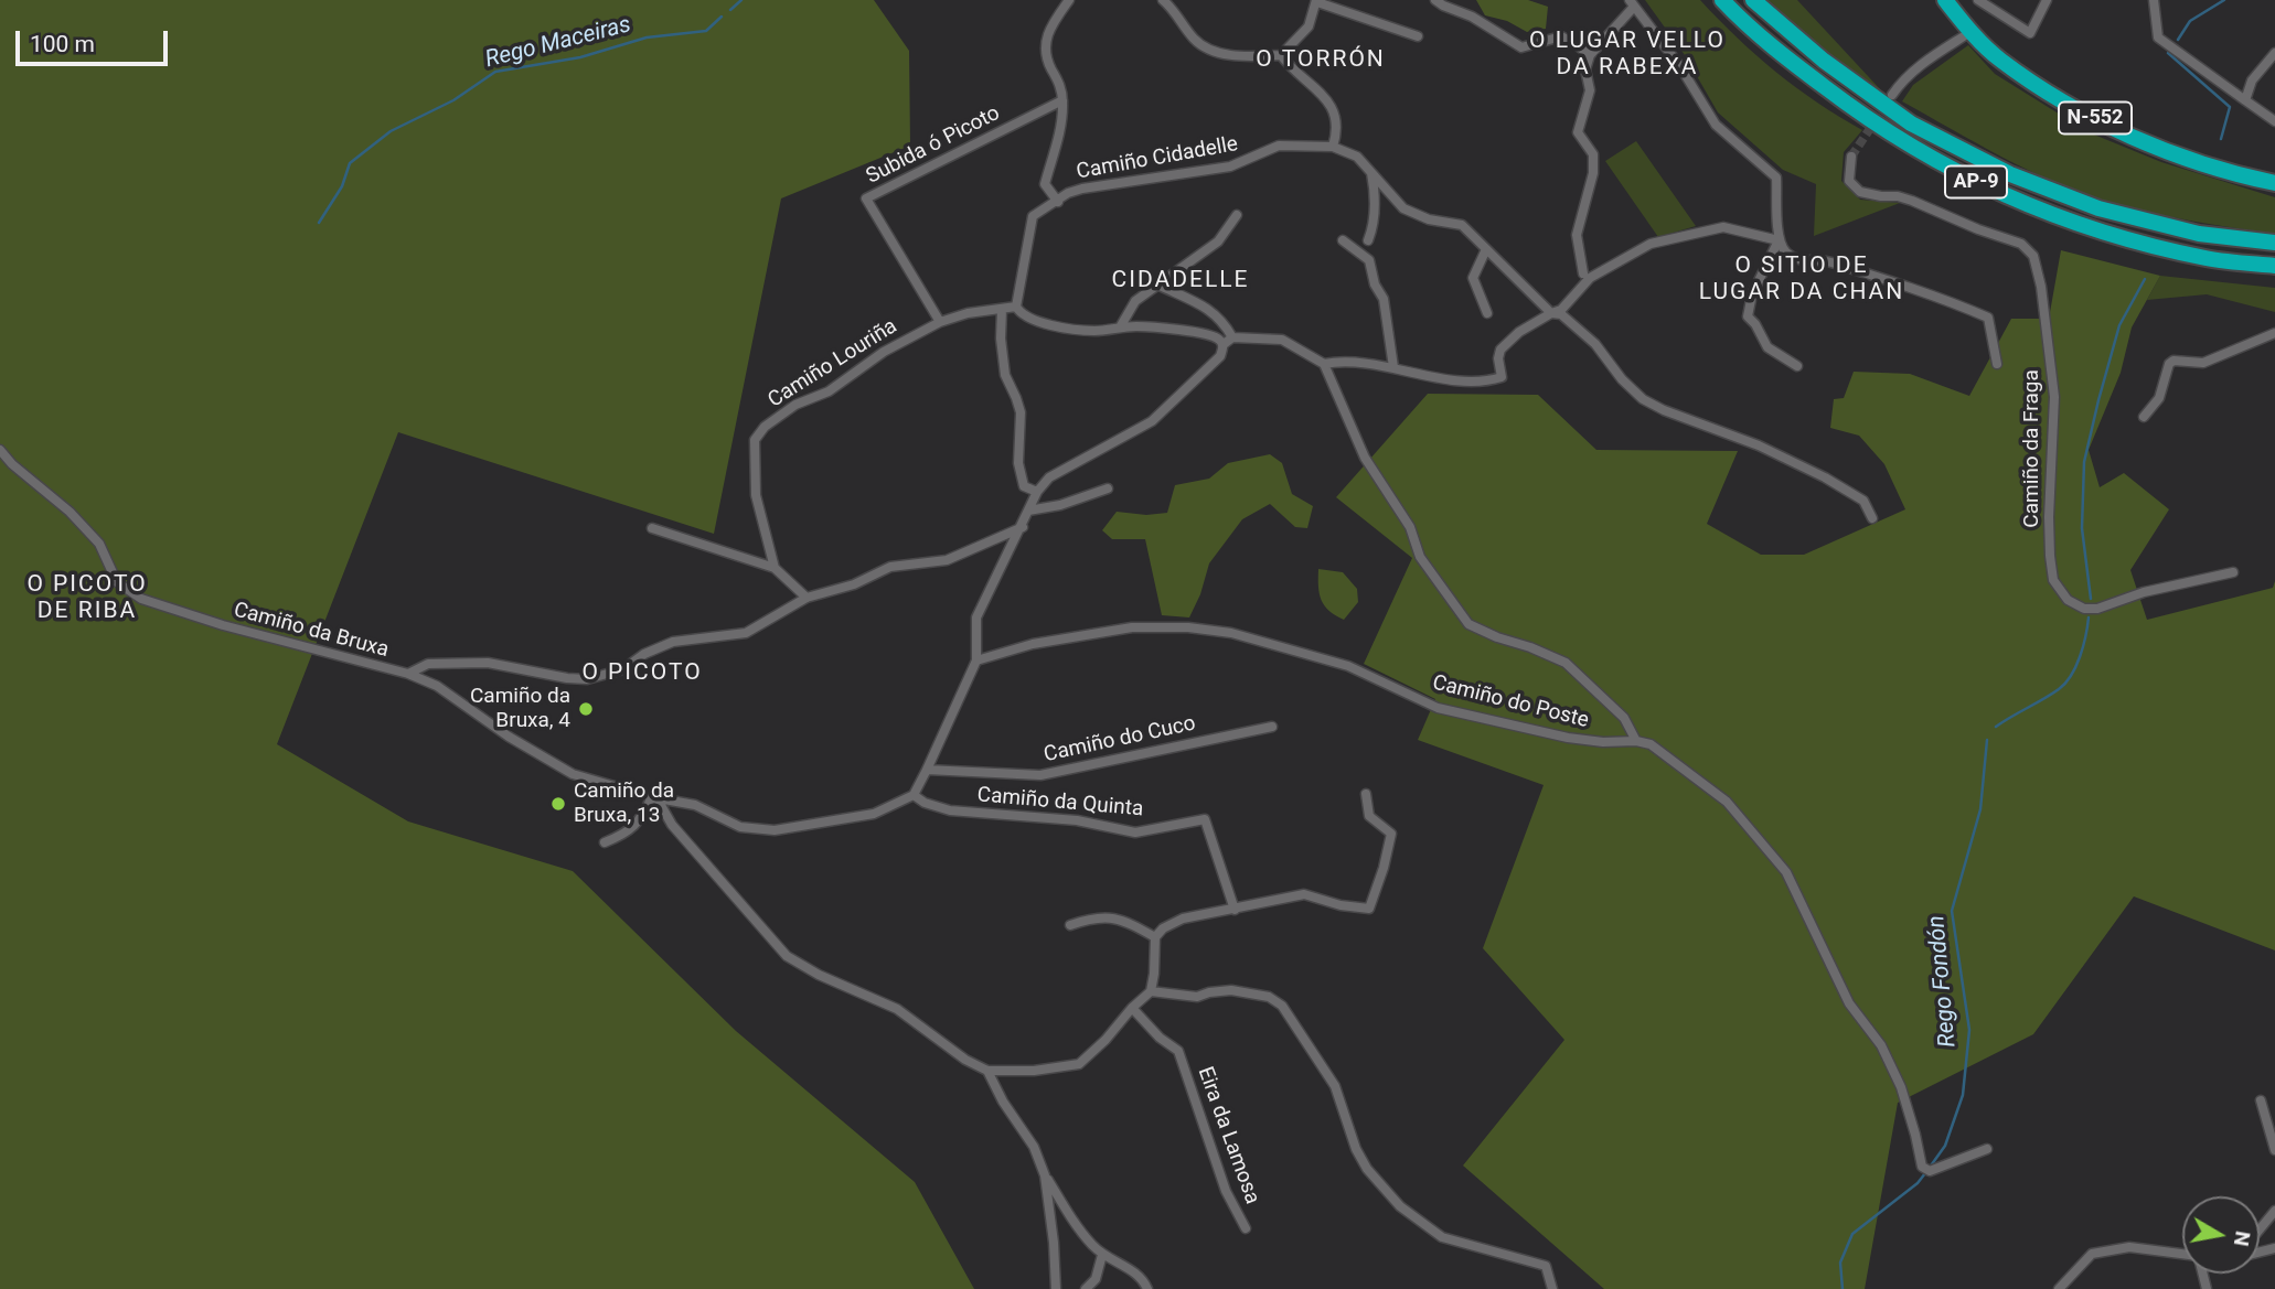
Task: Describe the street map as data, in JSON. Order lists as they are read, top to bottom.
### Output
{
  "streets": {
    "highway": ["N-552", "AP-9"],
    "street": [
      "Subida ó Picoto",
      "Camiño Cidadelle",
      "Camiño Louriña",
      "Camiño da Fraga",
      "Camiño da Bruxa",
      "Camiño do Poste",
      "Camiño do Cuco",
      "Camiño da Quinta",
      "Eira da Lamosa"
    ]
  },
  "crossings": [
    ["Subida ó Picoto", "Camiño Louriña"],
    ["Camiño Cidadelle", "Camiño Louriña"]
  ],
  "districts": [
    "O LUGAR VELLO DA RABEXA",
    "O TORRÓN",
    "O SITIO DE LUGAR DA CHAN",
    "CIDADELLE",
    "O PICOTO DE RIBA",
    "O PICOTO"
  ],
  "water": ["Rego Maceiras", "Rego Fondón"],
  "places": ["Camiño da Bruxa, 4", "Camiño da Bruxa, 13"],
  "scale_bar": "100 m",
  "north": "right"
}
